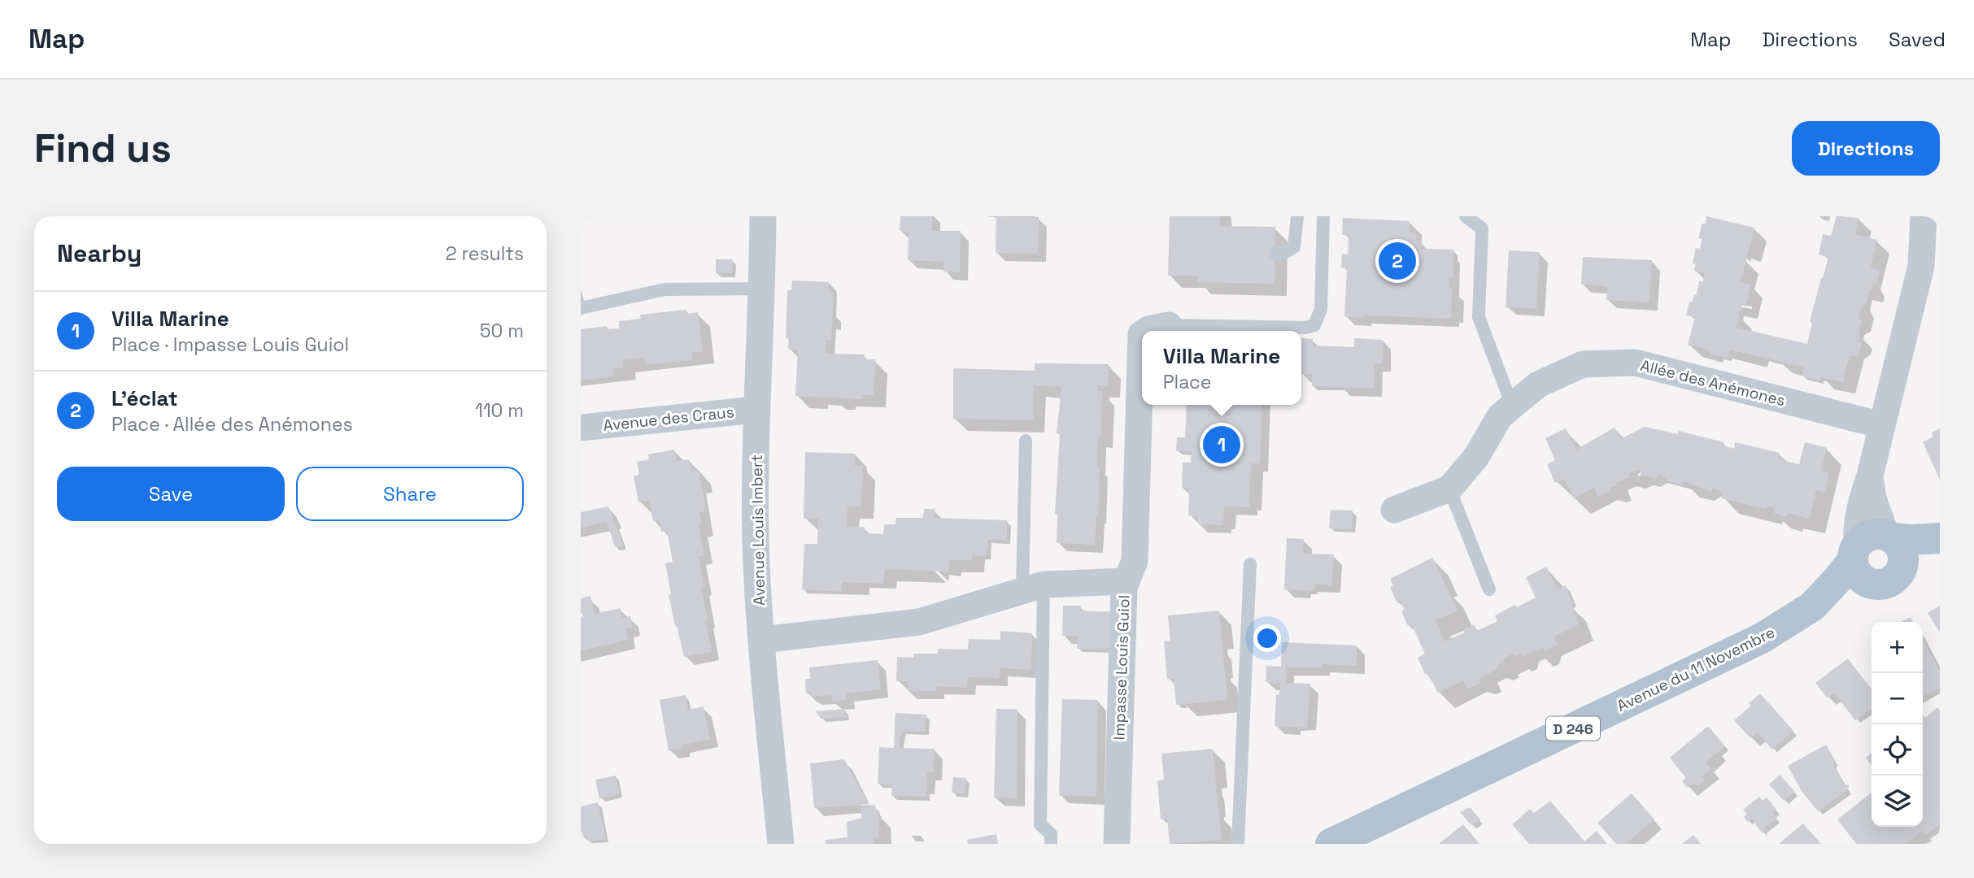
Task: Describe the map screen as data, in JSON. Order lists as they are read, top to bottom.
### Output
{
  "streets": {
    "main road": ["Avenue du 11 Novembre", "D 246"],
    "street": [
      "Allée des Anémones",
      "Avenue des Craus",
      "Avenue Louis Imbert",
      "Impasse Louis Guiol"
    ]
  },
  "crossings": [
    ["Avenue des Craus", "Avenue Louis Imbert"]
  ],
  "page": {
    "header": "Map",
    "nav": ["Map", "Directions", "Saved"],
    "buttons": [
      "Directions",
      ["Save", "Share"]
    ],
    "title": "Find us",
    "heading": ["Nearby", "2 results"],
    "pins": ["2", "1"],
    "list": [
      {
        "mark": "1",
        "name": "Villa Marine",
        "note": "Place · Impasse Louis Guiol",
        "value": "50 m"
      },
      {
        "mark": "2",
        "name": "L'éclat",
        "note": "Place · Allée des Anémones",
        "value": "110 m"
      }
    ],
    "popup": ["Villa Marine", "Place"],
    "map_buttons": ["+", "−"]
  }
}
